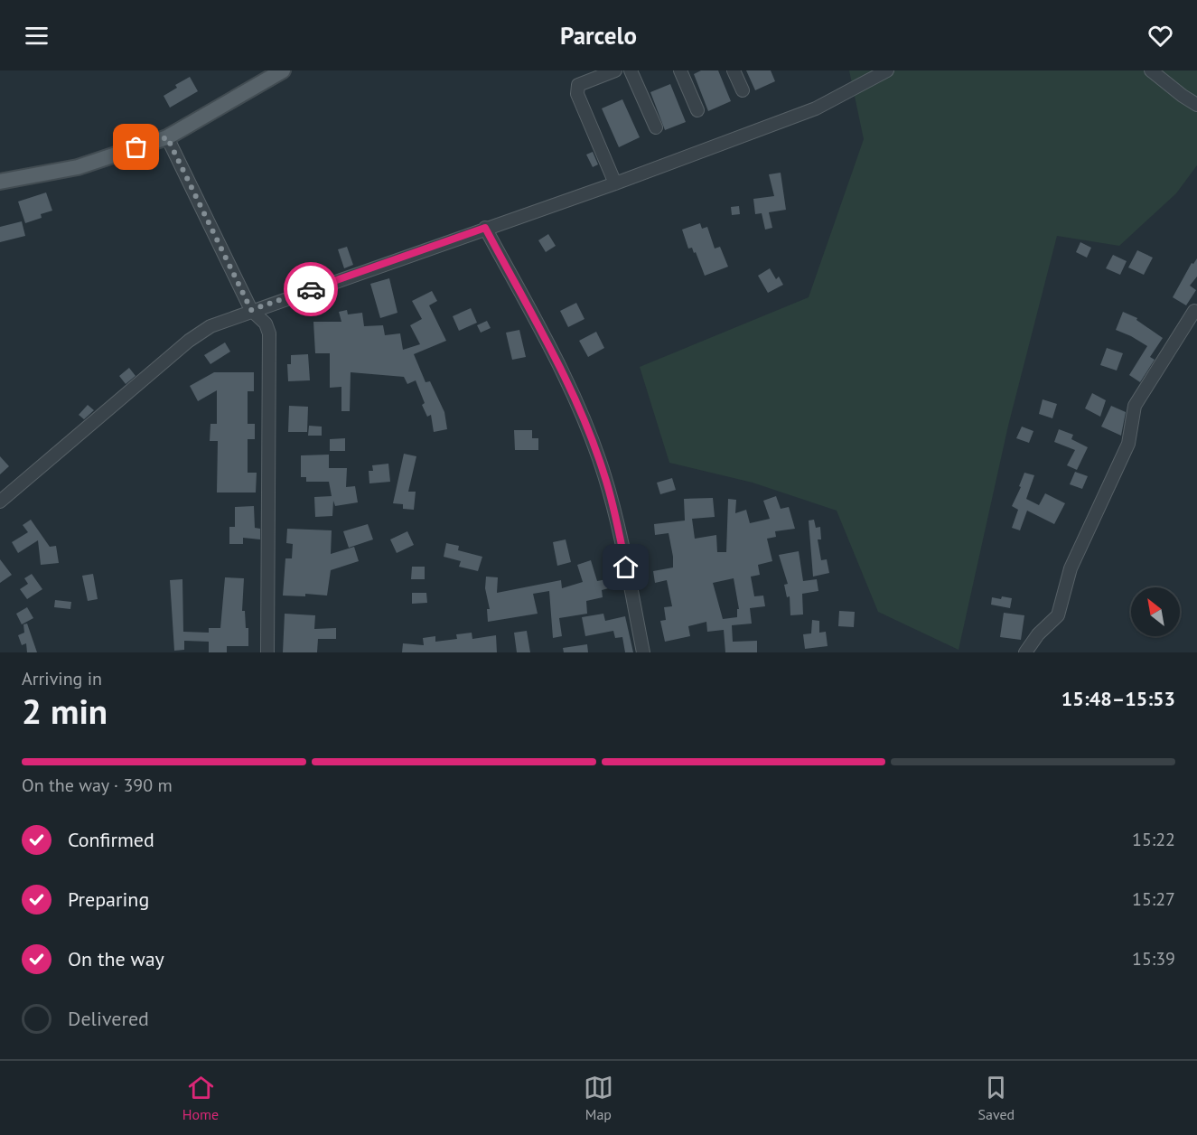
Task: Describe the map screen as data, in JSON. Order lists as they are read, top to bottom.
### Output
{
  "north": "top left",
  "page": {
    "header": "Parcelo",
    "heading": ["2 min", "Arriving in", "15:48–15:53"],
    "bar": "On the way · 390 m",
    "list": [
      ["Confirmed", "15:22"],
      ["Preparing", "15:27"],
      ["On the way", "15:39"],
      "Delivered"
    ],
    "tabs": ["Home", "Map", "Saved"]
  }
}
